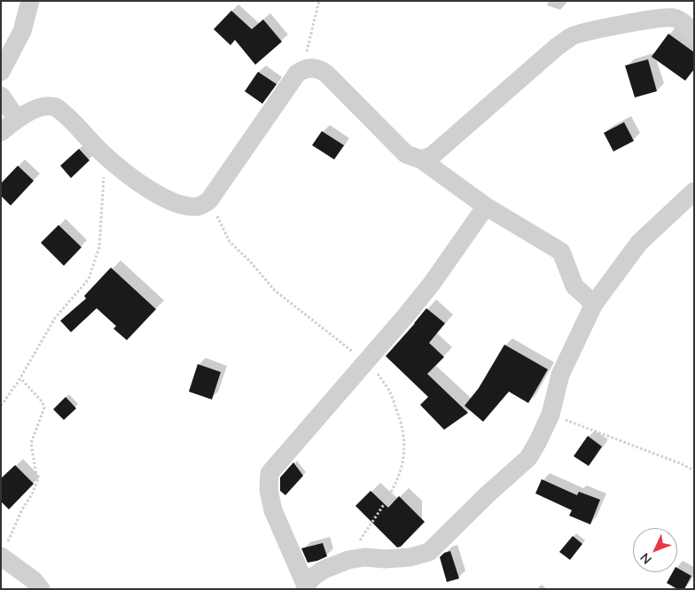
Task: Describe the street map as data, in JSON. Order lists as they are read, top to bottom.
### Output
{
  "north": "bottom left"
}
